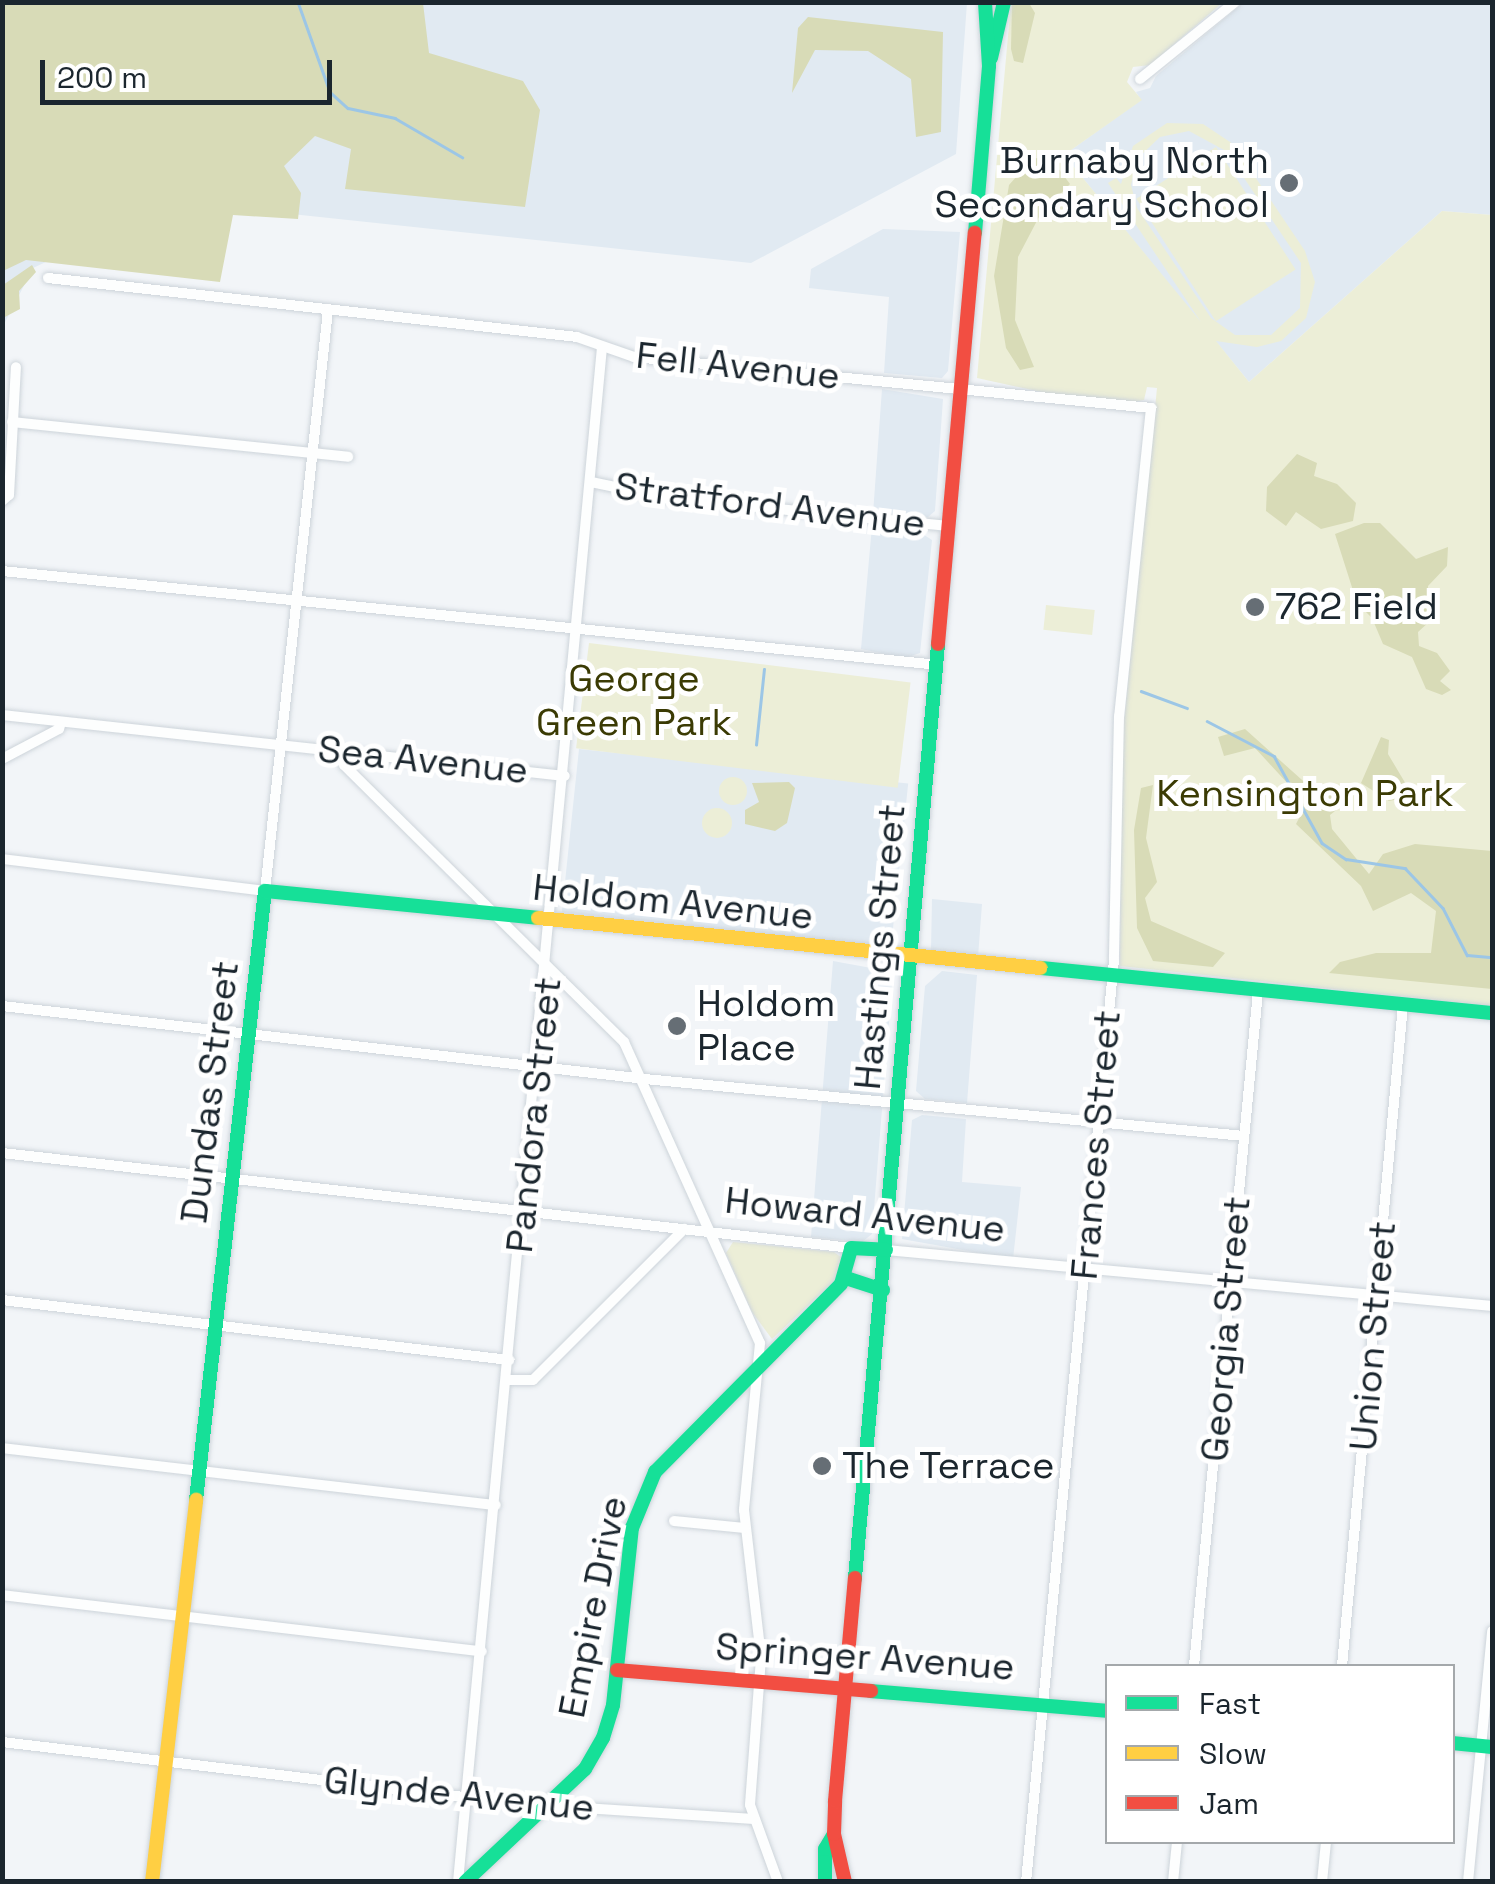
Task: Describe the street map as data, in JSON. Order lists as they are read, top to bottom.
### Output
{
  "streets": {
    "street": [
      "Fell Avenue",
      "Stratford Avenue",
      "Sea Avenue",
      "Holdom Avenue",
      "Hastings Street",
      "Dundas Street",
      "Pandora Street",
      "Frances Street",
      "Howard Avenue",
      "Georgia Street",
      "Union Street",
      "Empire Drive",
      "Springer Avenue",
      "Glynde Avenue"
    ]
  },
  "crossings": [
    ["Fell Avenue", "Hastings Street"],
    ["Fell Avenue", "Dundas Street"],
    ["Fell Avenue", "Pandora Street"],
    ["Fell Avenue", "Frances Street"],
    ["Stratford Avenue", "Hastings Street"],
    ["Stratford Avenue", "Pandora Street"],
    ["Sea Avenue", "Dundas Street"],
    ["Sea Avenue", "Pandora Street"],
    ["Holdom Avenue", "Hastings Street"],
    ["Holdom Avenue", "Dundas Street"],
    ["Holdom Avenue", "Pandora Street"],
    ["Holdom Avenue", "Frances Street"],
    ["Holdom Avenue", "Georgia Street"],
    ["Holdom Avenue", "Union Street"],
    ["Hastings Street", "Howard Avenue"],
    ["Hastings Street", "Springer Avenue"],
    ["Dundas Street", "Howard Avenue"],
    ["Dundas Street", "Glynde Avenue"],
    ["Pandora Street", "Howard Avenue"],
    ["Pandora Street", "Empire Drive"],
    ["Pandora Street", "Glynde Avenue"],
    ["Frances Street", "Howard Avenue"],
    ["Frances Street", "Springer Avenue"],
    ["Howard Avenue", "Georgia Street"],
    ["Howard Avenue", "Union Street"],
    ["Empire Drive", "Springer Avenue"],
    ["Empire Drive", "Glynde Avenue"]
  ],
  "parks": ["George Green Park", "Kensington Park"],
  "places": [
    "Burnaby North Secondary School",
    "762 Field",
    "Holdom Place",
    "The Terrace"
  ],
  "legend": ["Fast", "Slow", "Jam"],
  "scale_bar": "200 m"
}
